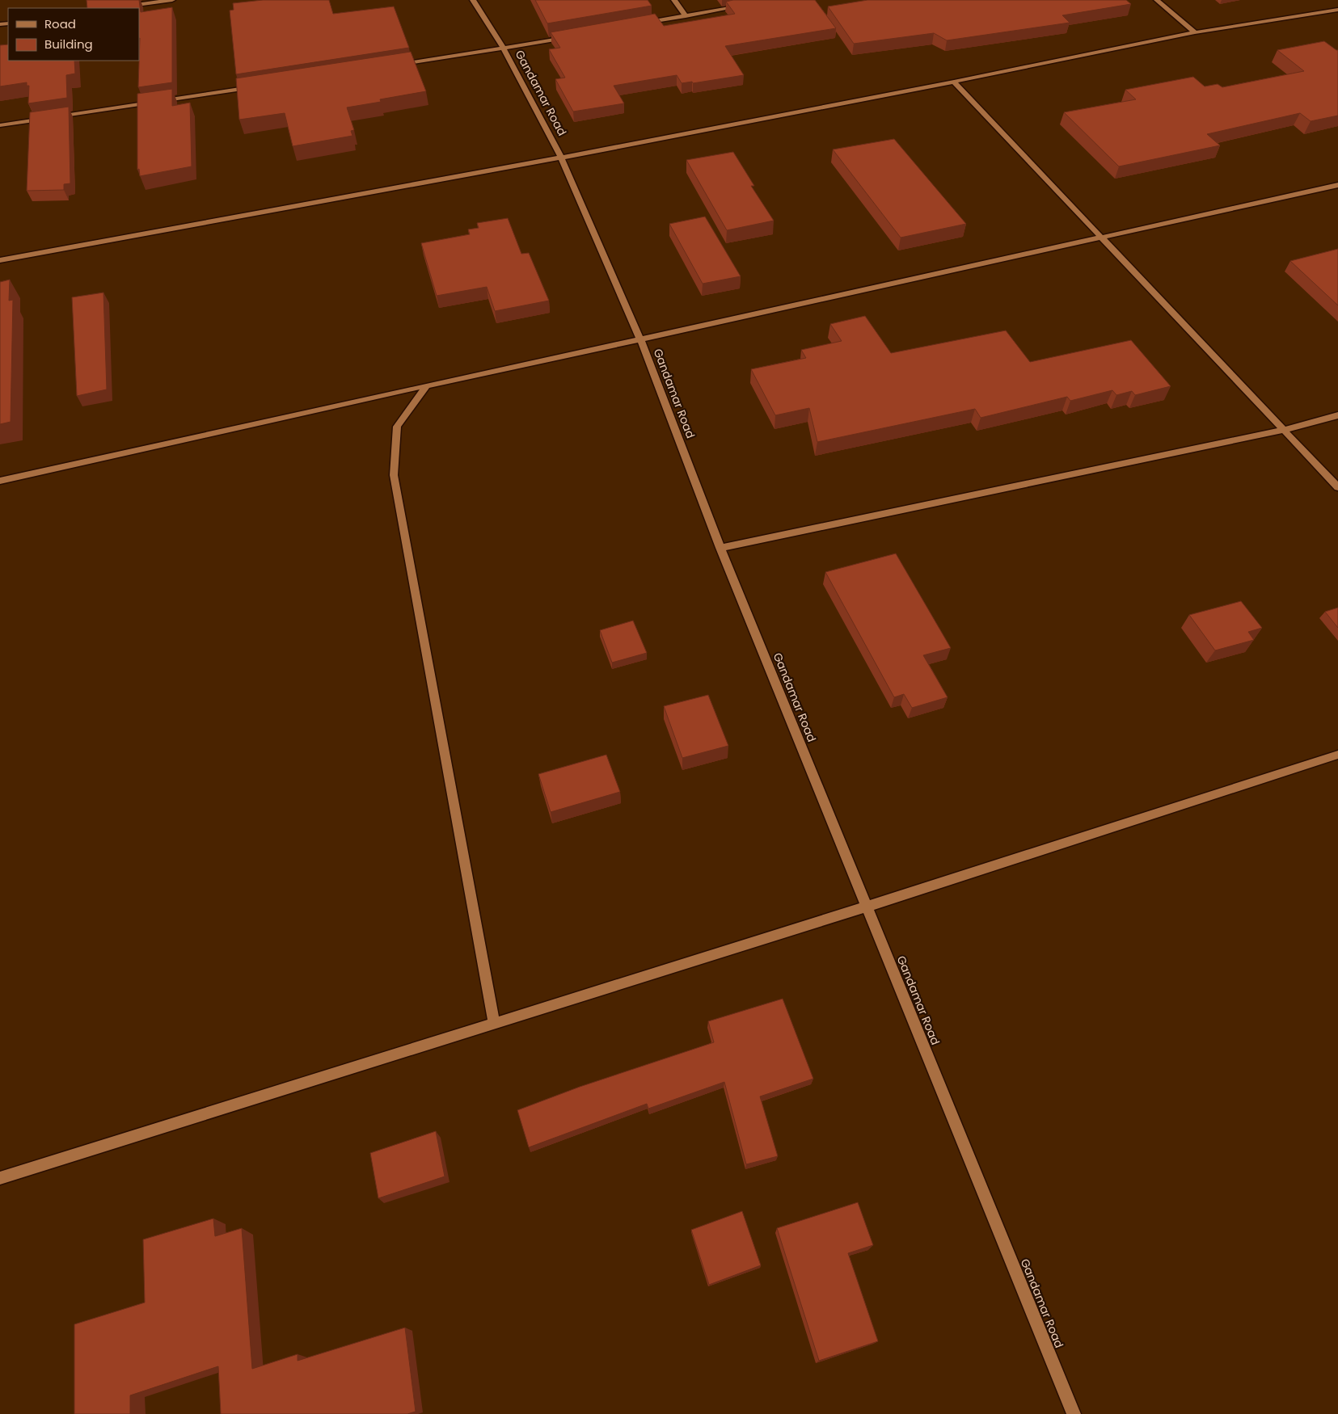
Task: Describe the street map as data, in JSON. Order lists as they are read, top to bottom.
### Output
{
  "streets": {
    "street": ["Gandamar Road"]
  },
  "legend": ["Road", "Building"]
}
